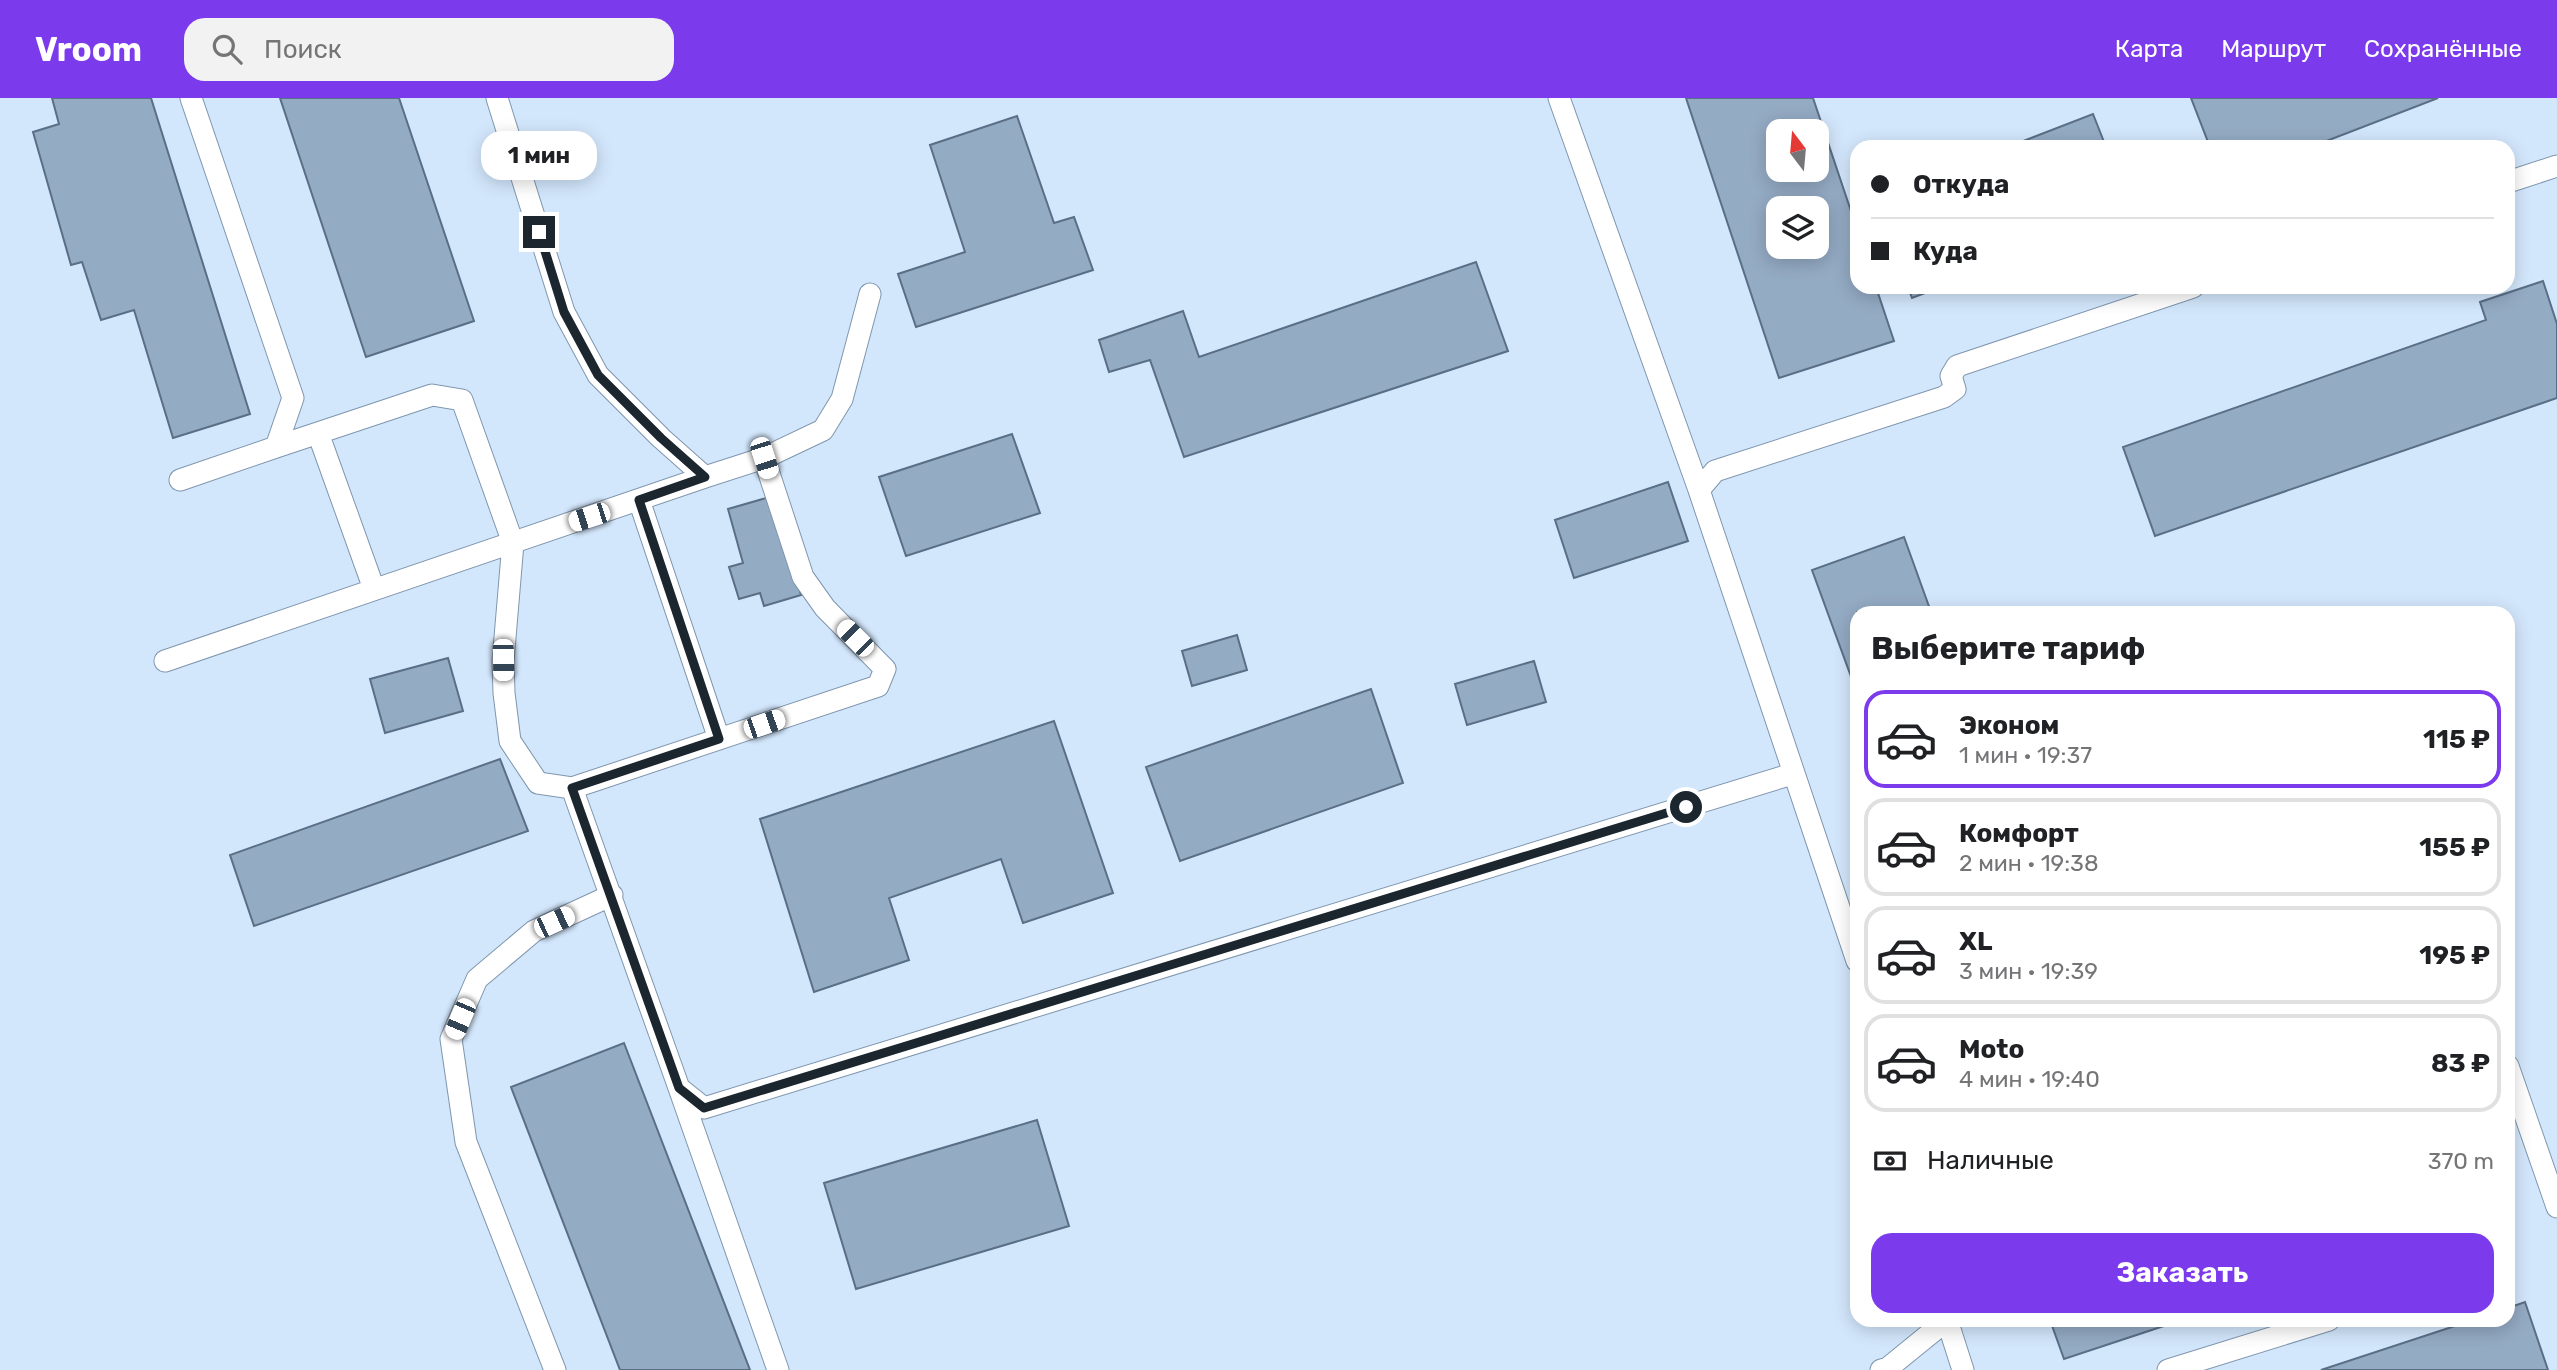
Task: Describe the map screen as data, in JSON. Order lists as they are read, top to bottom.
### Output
{
  "north": "top",
  "page": {
    "header": "Vroom",
    "search": "Поиск",
    "nav": ["Карта", "Маршрут", "Сохранённые"],
    "bubble": "1 мин",
    "banner": ["Откуда", "Куда"],
    "heading": "Выберите тариф",
    "list": [
      {
        "name": "Эконом",
        "note": "1 мин · 19:37",
        "value": "115 ₽"
      },
      {
        "name": "Комфорт",
        "note": "2 мин · 19:38",
        "value": "155 ₽"
      },
      {
        "name": "XL",
        "note": "3 мин · 19:39",
        "value": "195 ₽"
      },
      {
        "name": "Moto",
        "note": "4 мин · 19:40",
        "value": "83 ₽"
      }
    ],
    "pay": ["Наличные", "370 m"],
    "buttons": "Заказать"
  }
}
